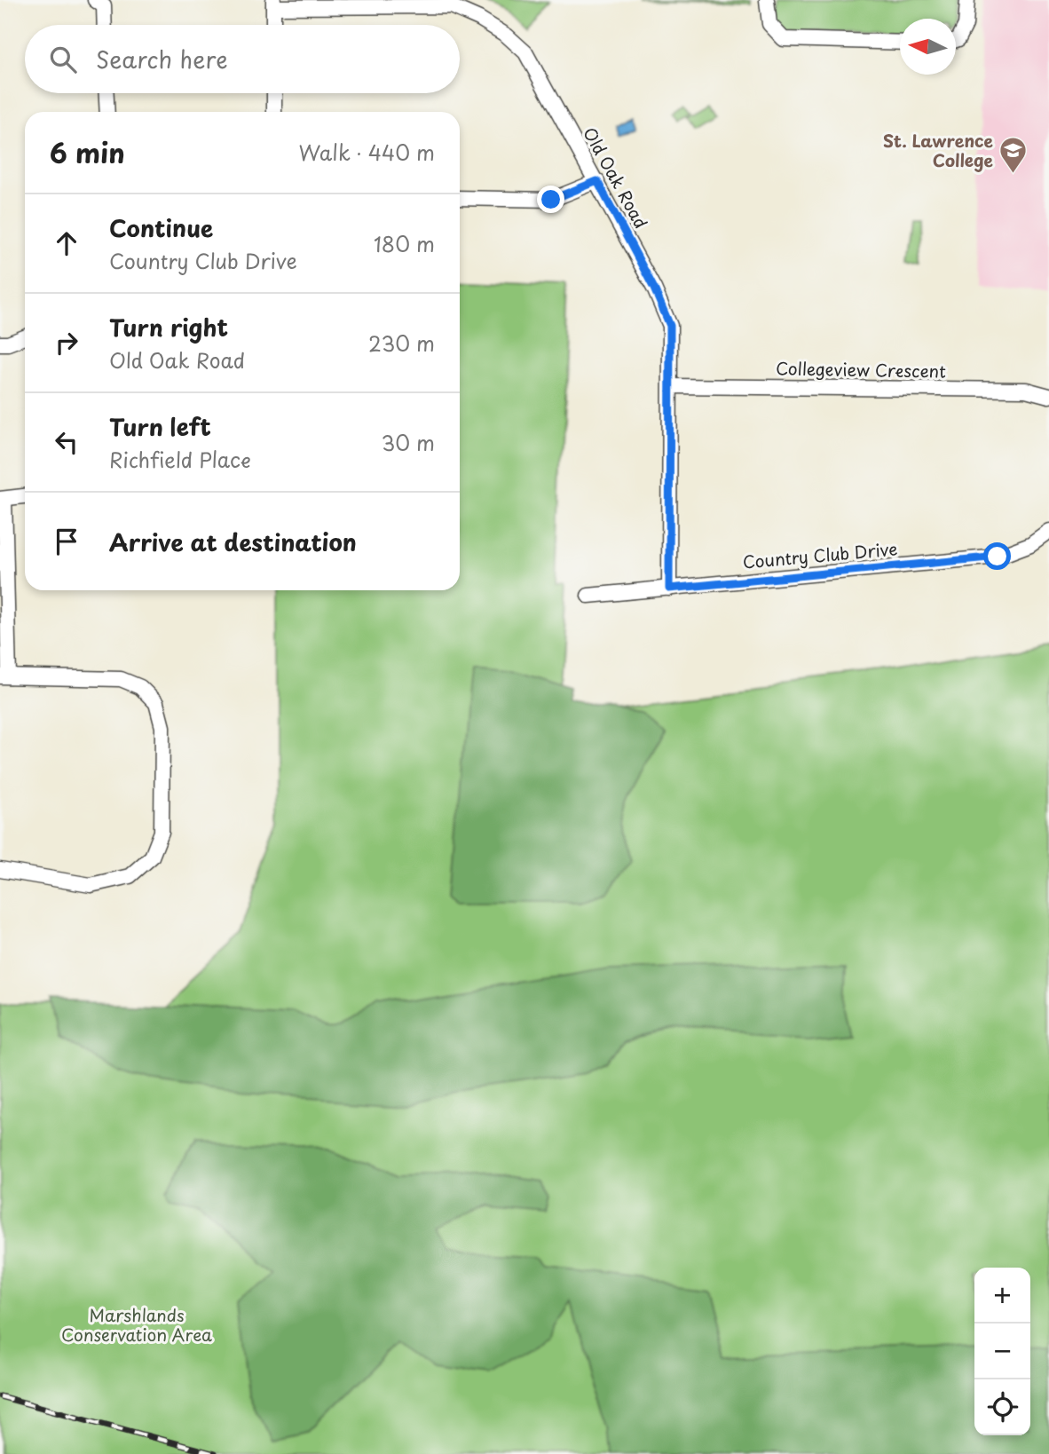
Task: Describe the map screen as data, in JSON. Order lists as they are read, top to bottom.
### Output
{
  "streets": {
    "street": ["Old Oak Road", "Collegeview Crescent", "Country Club Drive"]
  },
  "crossings": [
    ["Old Oak Road", "Collegeview Crescent"],
    ["Old Oak Road", "Country Club Drive"]
  ],
  "parks": ["Marshlands Conservation Area"],
  "places": {
    "school or university": ["St. Lawrence College"]
  },
  "north": "left",
  "page": {
    "search": "Search here",
    "heading": ["6 min", "Walk · 440 m"],
    "list": [
      ["Continue", "Country Club Drive", "180 m"],
      ["Turn right", "Old Oak Road", "230 m"],
      ["Turn left", "Richfield Place", "30 m"],
      "Arrive at destination"
    ],
    "map_buttons": ["+", "−"]
  }
}
